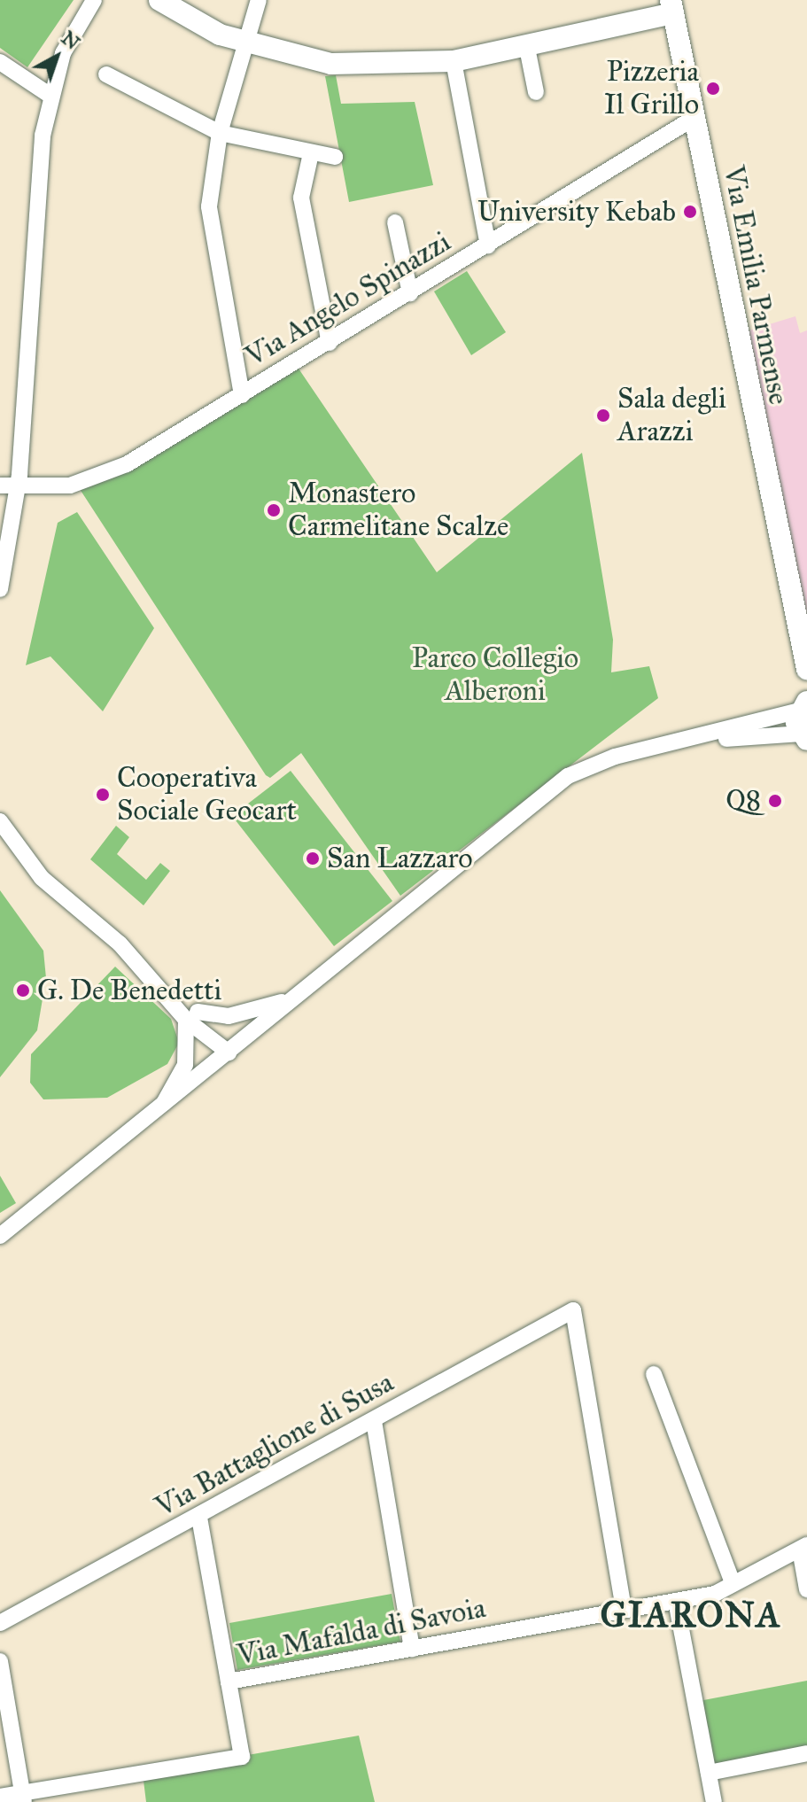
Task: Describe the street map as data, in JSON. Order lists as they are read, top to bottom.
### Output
{
  "streets": {
    "main road": ["Via Emilia Parmense"],
    "street": ["Via Angelo Spinazzi", "Via Battaglione di Susa", "Via Mafalda di Savoia"]
  },
  "crossings": [
    ["Via Emilia Parmense", "Via Angelo Spinazzi"],
    ["Via Battaglione di Susa", "Via Mafalda di Savoia"]
  ],
  "districts": ["GIARONA"],
  "parks": ["Parco Collegio Alberoni"],
  "places": [
    "Pizzeria Il Grillo",
    "University Kebab",
    "Sala degli Arazzi",
    "Monastero Carmelitane Scalze",
    "Cooperativa Sociale Geocart",
    "Q8",
    "San Lazzaro",
    "G. De Benedetti"
  ],
  "north": "top right"
}
